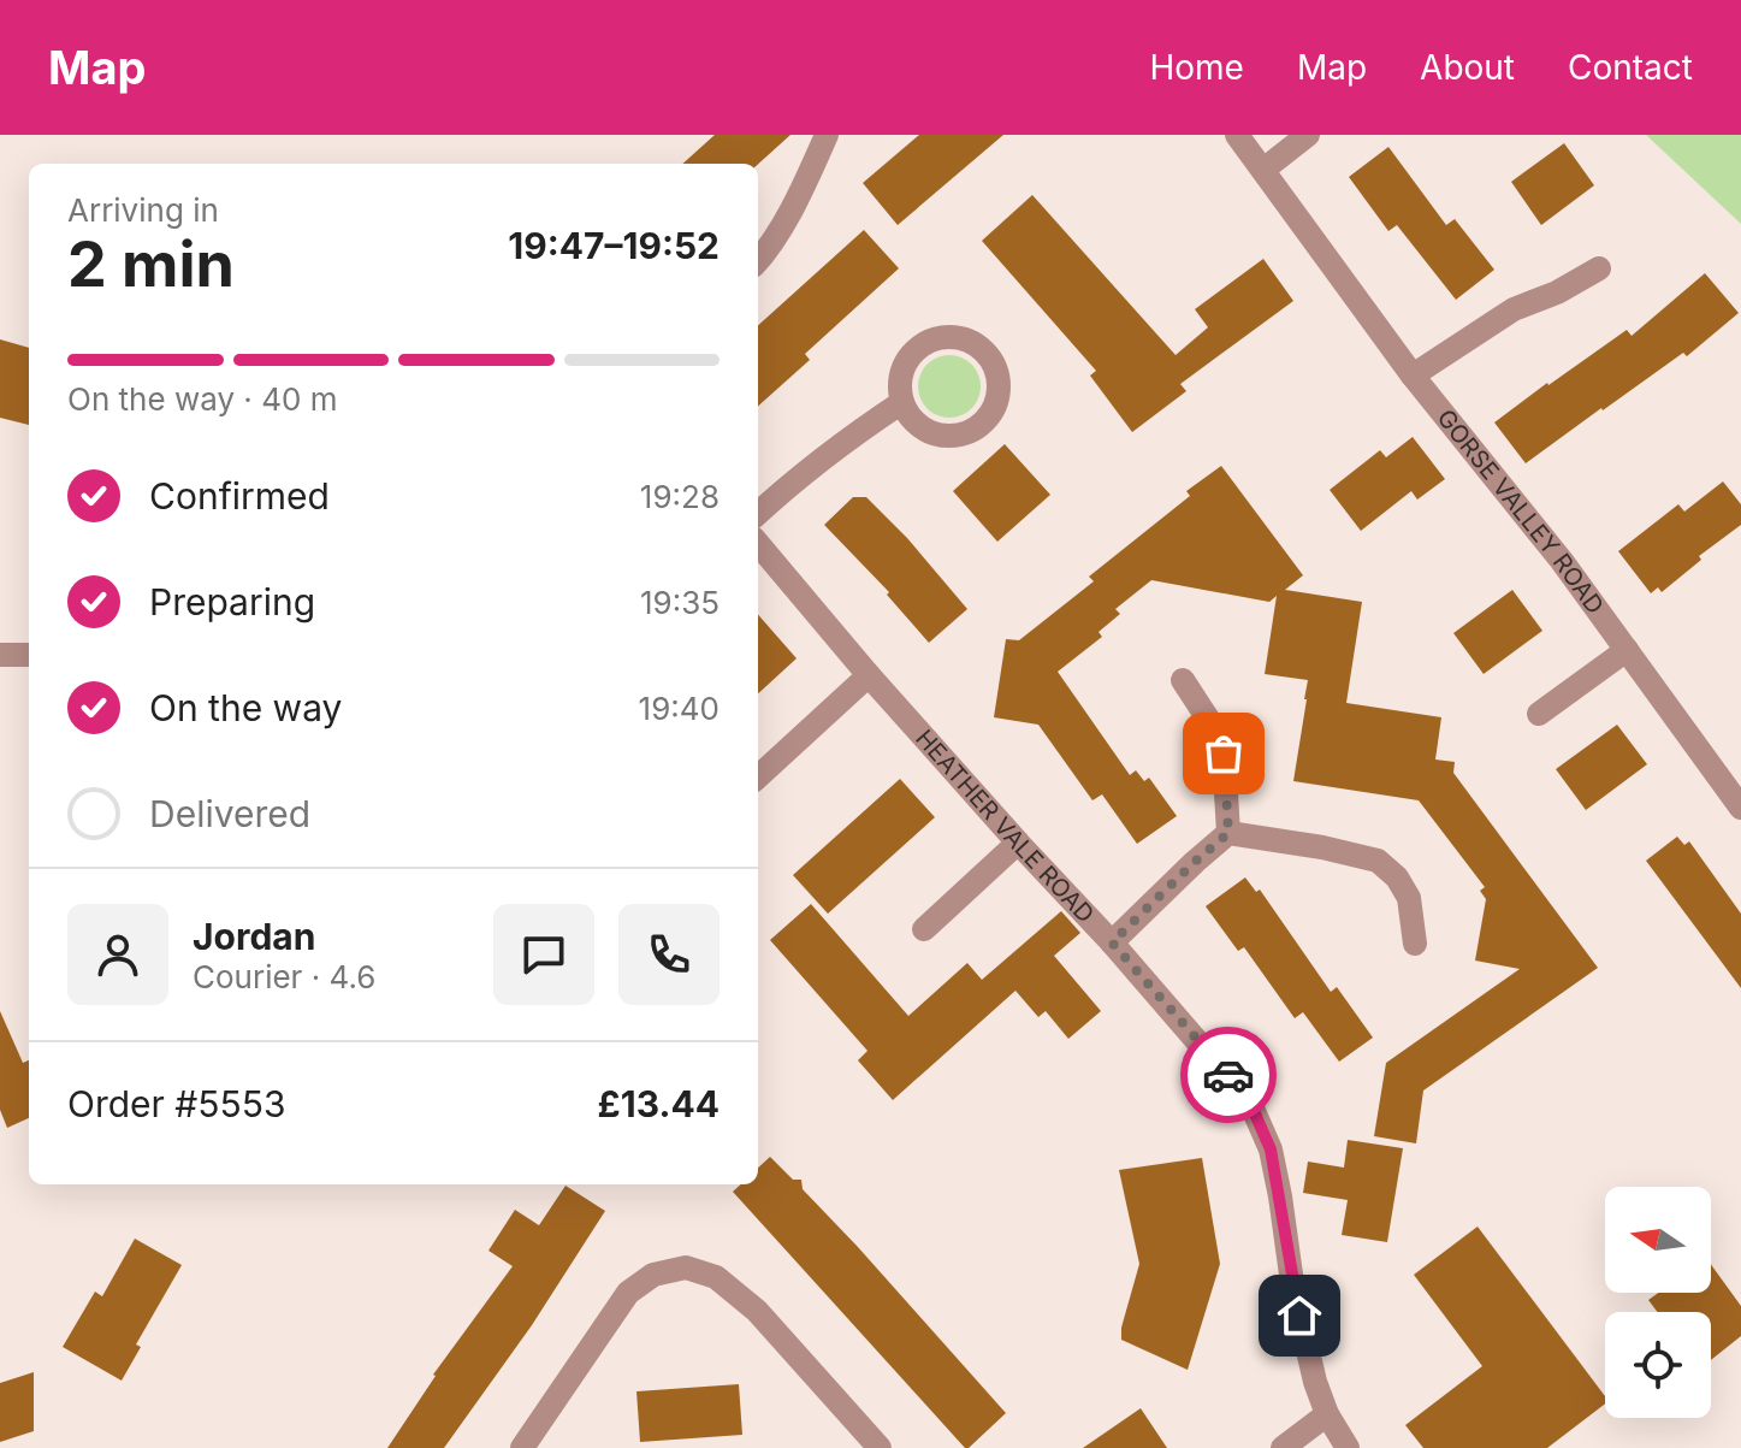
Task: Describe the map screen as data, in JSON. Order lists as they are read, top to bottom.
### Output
{
  "streets": {
    "street": ["GORSE VALLEY ROAD", "HEATHER VALE ROAD"]
  },
  "north": "left",
  "page": {
    "header": "Map",
    "nav": [
      "Home",
      "Map",
      "About",
      "Contact"
    ],
    "heading": ["2 min", "Arriving in", "19:47–19:52"],
    "panel": [
      "Jordan",
      "Courier · 4.6",
      "Order #5553",
      "£13.44"
    ],
    "bar": "On the way · 40 m",
    "list": [
      ["Confirmed", "19:28"],
      ["Preparing", "19:35"],
      ["On the way", "19:40"],
      "Delivered"
    ]
  }
}
